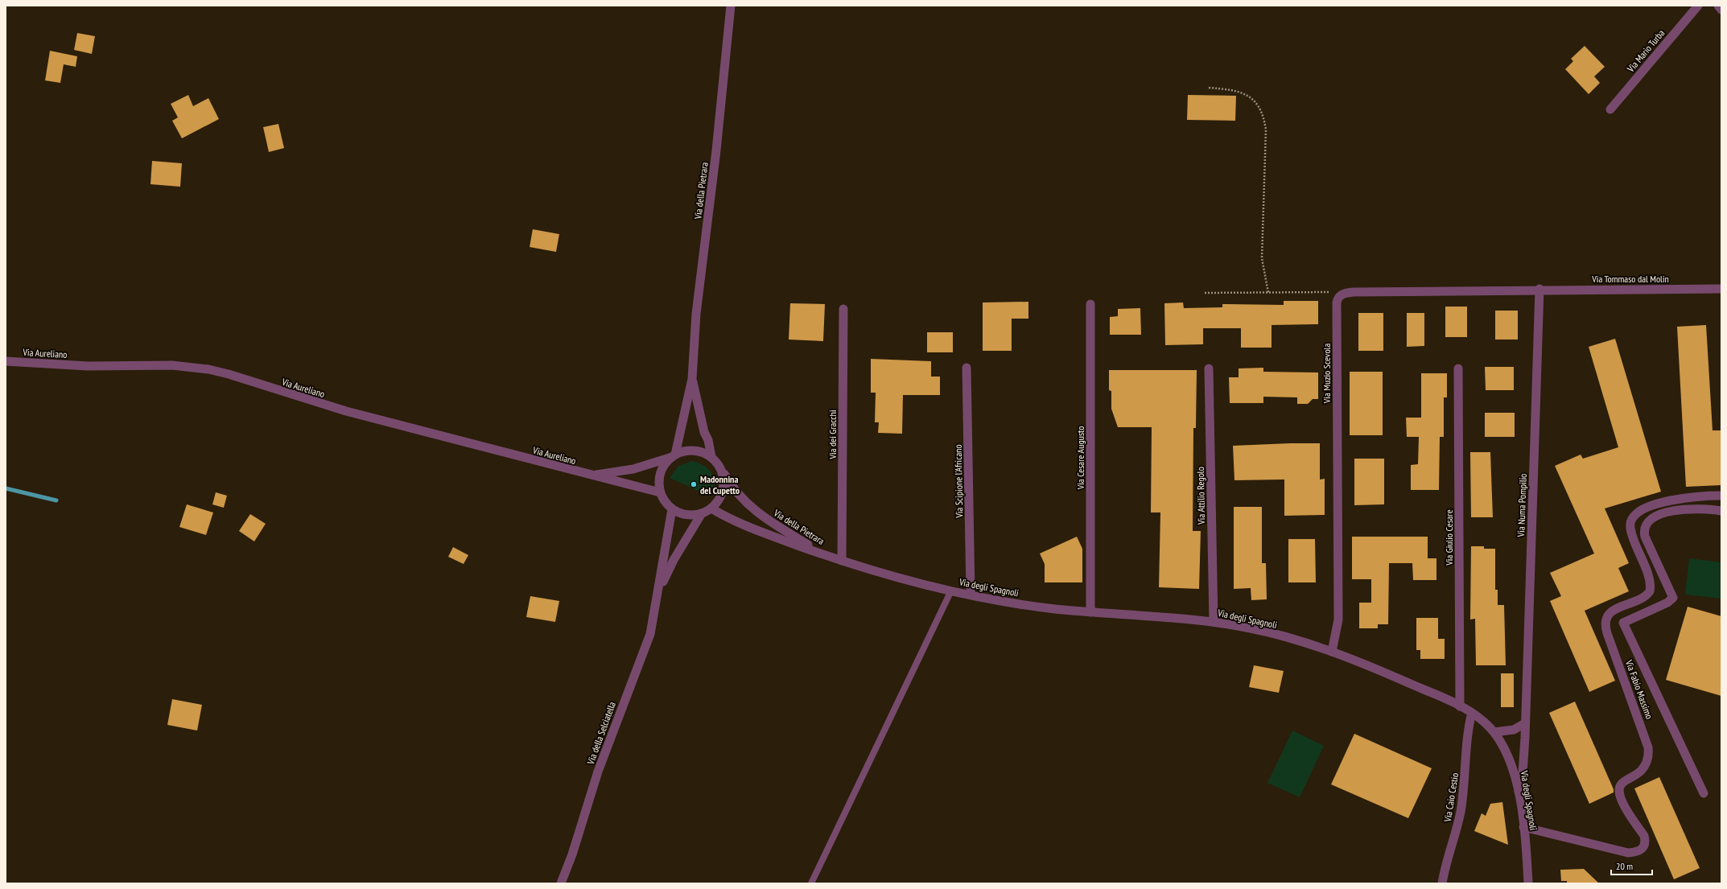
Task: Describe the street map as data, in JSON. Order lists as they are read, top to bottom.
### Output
{
  "streets": {
    "street": [
      "Via Mario Turba",
      "Via della Pietrara",
      "Via Tommaso dal Molin",
      "Via Aureliano",
      "Via Muzio Scevola",
      "Via dei Gracchi",
      "Via Cesare Augusto",
      "Via Scipione l'Africano",
      "Via Attilio Regolo",
      "Via Numa Pompilio",
      "Via Giulio Cesare",
      "Via degli Spagnoli",
      "Via Fabio Massimo",
      "Via della Selciatella",
      "Via Caio Cestio"
    ]
  },
  "crossings": [
    ["Via della Pietrara", "Via Aureliano"],
    ["Via della Pietrara", "Via degli Spagnoli"],
    ["Via della Pietrara", "Via della Selciatella"],
    ["Via Tommaso dal Molin", "Via Muzio Scevola"],
    ["Via Tommaso dal Molin", "Via Numa Pompilio"],
    ["Via Aureliano", "Via della Selciatella"],
    ["Via Muzio Scevola", "Via Numa Pompilio"],
    ["Via Muzio Scevola", "Via degli Spagnoli"],
    ["Via dei Gracchi", "Via degli Spagnoli"],
    ["Via Cesare Augusto", "Via degli Spagnoli"],
    ["Via Scipione l'Africano", "Via degli Spagnoli"],
    ["Via Attilio Regolo", "Via degli Spagnoli"],
    ["Via Numa Pompilio", "Via degli Spagnoli"],
    ["Via Giulio Cesare", "Via degli Spagnoli"],
    ["Via degli Spagnoli", "Via Fabio Massimo"],
    ["Via degli Spagnoli", "Via Caio Cestio"]
  ],
  "places": ["Madonnina del Cupetto"],
  "scale_bar": "20 m"
}
